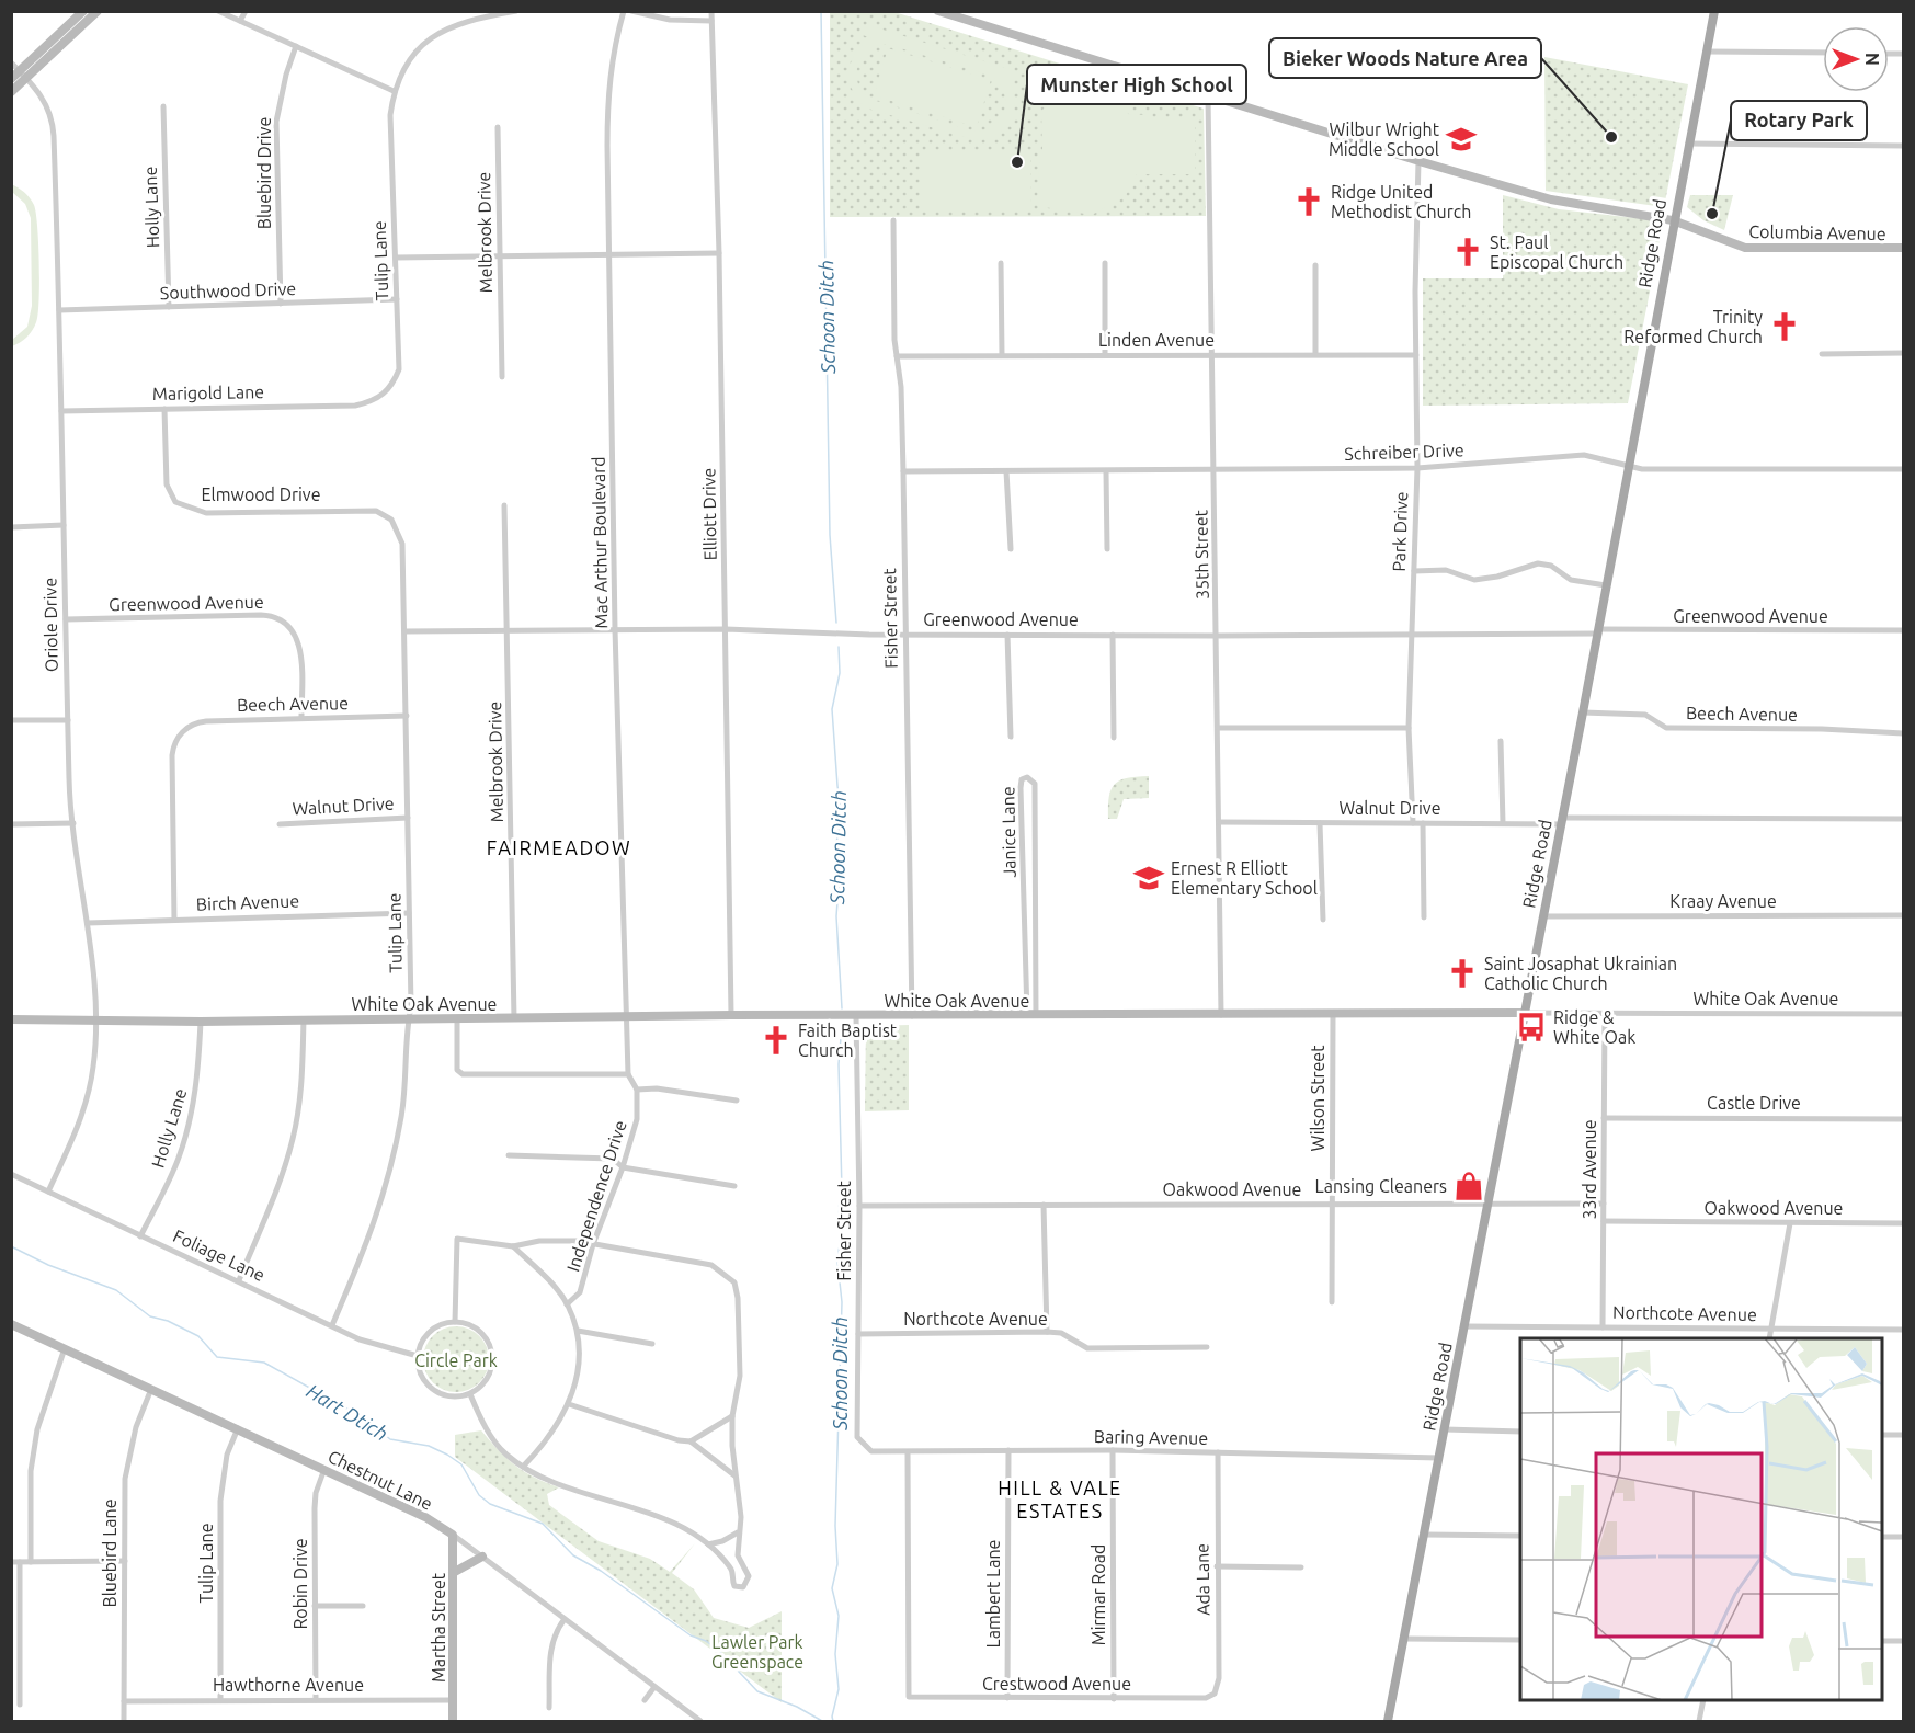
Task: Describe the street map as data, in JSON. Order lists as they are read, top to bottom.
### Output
{
  "streets": {
    "main road": ["Ridge Road"],
    "street": [
      "Bluebird Drive",
      "Holly Lane",
      "Melbrook Drive",
      "Columbia Avenue",
      "Tulip Lane",
      "Southwood Drive",
      "Linden Avenue",
      "Marigold Lane",
      "Schreiber Drive",
      "Elmwood Drive",
      "Elliott Drive",
      "Park Drive",
      "Mac Arthur Boulevard",
      "35th Street",
      "Greenwood Avenue",
      "Fisher Street",
      "Oriole Drive",
      "Beech Avenue",
      "Walnut Drive",
      "Janice Lane",
      "Kraay Avenue",
      "Birch Avenue",
      "White Oak Avenue",
      "Wilson Street",
      "Castle Drive",
      "33rd Avenue",
      "Oakwood Avenue",
      "Independence Drive",
      "Foliage Lane",
      "Northcote Avenue",
      "Baring Avenue",
      "Chestnut Lane",
      "Bluebird Lane",
      "Ada Lane",
      "Robin Drive",
      "Lambert Lane",
      "Mirmar Road",
      "Martha Street",
      "Crestwood Avenue",
      "Hawthorne Avenue"
    ]
  },
  "crossings": [
    ["Bluebird Drive", "Southwood Drive"],
    ["Holly Lane", "Southwood Drive"],
    ["Holly Lane", "White Oak Avenue"],
    ["Holly Lane", "Foliage Lane"],
    ["Melbrook Drive", "Greenwood Avenue"],
    ["Melbrook Drive", "White Oak Avenue"],
    ["Columbia Avenue", "Ridge Road"],
    ["Columbia Avenue", "Park Drive"],
    ["Columbia Avenue", "35th Street"],
    ["Ridge Road", "Schreiber Drive"],
    ["Ridge Road", "Greenwood Avenue"],
    ["Ridge Road", "Beech Avenue"],
    ["Ridge Road", "Walnut Drive"],
    ["Ridge Road", "Kraay Avenue"],
    ["Ridge Road", "White Oak Avenue"],
    ["Ridge Road", "Oakwood Avenue"],
    ["Ridge Road", "Northcote Avenue"],
    ["Ridge Road", "Baring Avenue"],
    ["Tulip Lane", "Southwood Drive"],
    ["Tulip Lane", "Marigold Lane"],
    ["Tulip Lane", "Elmwood Drive"],
    ["Tulip Lane", "Greenwood Avenue"],
    ["Tulip Lane", "Beech Avenue"],
    ["Tulip Lane", "Walnut Drive"],
    ["Tulip Lane", "Birch Avenue"],
    ["Tulip Lane", "White Oak Avenue"],
    ["Tulip Lane", "Foliage Lane"],
    ["Tulip Lane", "Chestnut Lane"],
    ["Tulip Lane", "Hawthorne Avenue"],
    ["Southwood Drive", "Oriole Drive"],
    ["Linden Avenue", "Park Drive"],
    ["Linden Avenue", "35th Street"],
    ["Linden Avenue", "Fisher Street"],
    ["Marigold Lane", "Elmwood Drive"],
    ["Marigold Lane", "Oriole Drive"],
    ["Schreiber Drive", "Park Drive"],
    ["Schreiber Drive", "35th Street"],
    ["Schreiber Drive", "Fisher Street"],
    ["Elliott Drive", "Greenwood Avenue"],
    ["Elliott Drive", "White Oak Avenue"],
    ["Park Drive", "Greenwood Avenue"],
    ["Park Drive", "Walnut Drive"],
    ["Mac Arthur Boulevard", "Greenwood Avenue"],
    ["Mac Arthur Boulevard", "White Oak Avenue"],
    ["35th Street", "Greenwood Avenue"],
    ["35th Street", "Walnut Drive"],
    ["35th Street", "White Oak Avenue"],
    ["Greenwood Avenue", "Fisher Street"],
    ["Greenwood Avenue", "Oriole Drive"],
    ["Greenwood Avenue", "Beech Avenue"],
    ["Fisher Street", "White Oak Avenue"],
    ["Fisher Street", "Oakwood Avenue"],
    ["Fisher Street", "Northcote Avenue"],
    ["Fisher Street", "Baring Avenue"],
    ["Oriole Drive", "Birch Avenue"],
    ["Oriole Drive", "White Oak Avenue"],
    ["Oriole Drive", "Foliage Lane"],
    ["Beech Avenue", "Birch Avenue"],
    ["Janice Lane", "White Oak Avenue"],
    ["White Oak Avenue", "Wilson Street"],
    ["White Oak Avenue", "33rd Avenue"],
    ["Wilson Street", "Oakwood Avenue"],
    ["Castle Drive", "33rd Avenue"],
    ["33rd Avenue", "Oakwood Avenue"],
    ["33rd Avenue", "Northcote Avenue"],
    ["Baring Avenue", "Ada Lane"],
    ["Baring Avenue", "Lambert Lane"],
    ["Baring Avenue", "Mirmar Road"],
    ["Baring Avenue", "Crestwood Avenue"],
    ["Chestnut Lane", "Bluebird Lane"],
    ["Chestnut Lane", "Robin Drive"],
    ["Chestnut Lane", "Martha Street"],
    ["Bluebird Lane", "Hawthorne Avenue"],
    ["Ada Lane", "Crestwood Avenue"],
    ["Robin Drive", "Hawthorne Avenue"],
    ["Lambert Lane", "Crestwood Avenue"],
    ["Mirmar Road", "Crestwood Avenue"],
    ["Martha Street", "Hawthorne Avenue"]
  ],
  "districts": ["FAIRMEADOW", "HILL & VALE ESTATES"],
  "water": ["Schoon Ditch", "Hart Dtich"],
  "parks": ["Circle Park", "Lawler Park Greenspace"],
  "places": {
    "other": ["Bieker Woods Nature Area", "Munster High School", "Rotary Park"],
    "school or university": ["Wilbur Wright Middle School", "Ernest R Elliott Elementary School"],
    "church": [
      "Ridge United Methodist Church",
      "St. Paul Episcopal Church",
      "Trinity Reformed Church",
      "Saint Josaphat Ukrainian Catholic Church",
      "Faith Baptist Church"
    ],
    "bus stop": ["Ridge & White Oak"],
    "shop": ["Lansing Cleaners"]
  },
  "north": "right"
}
